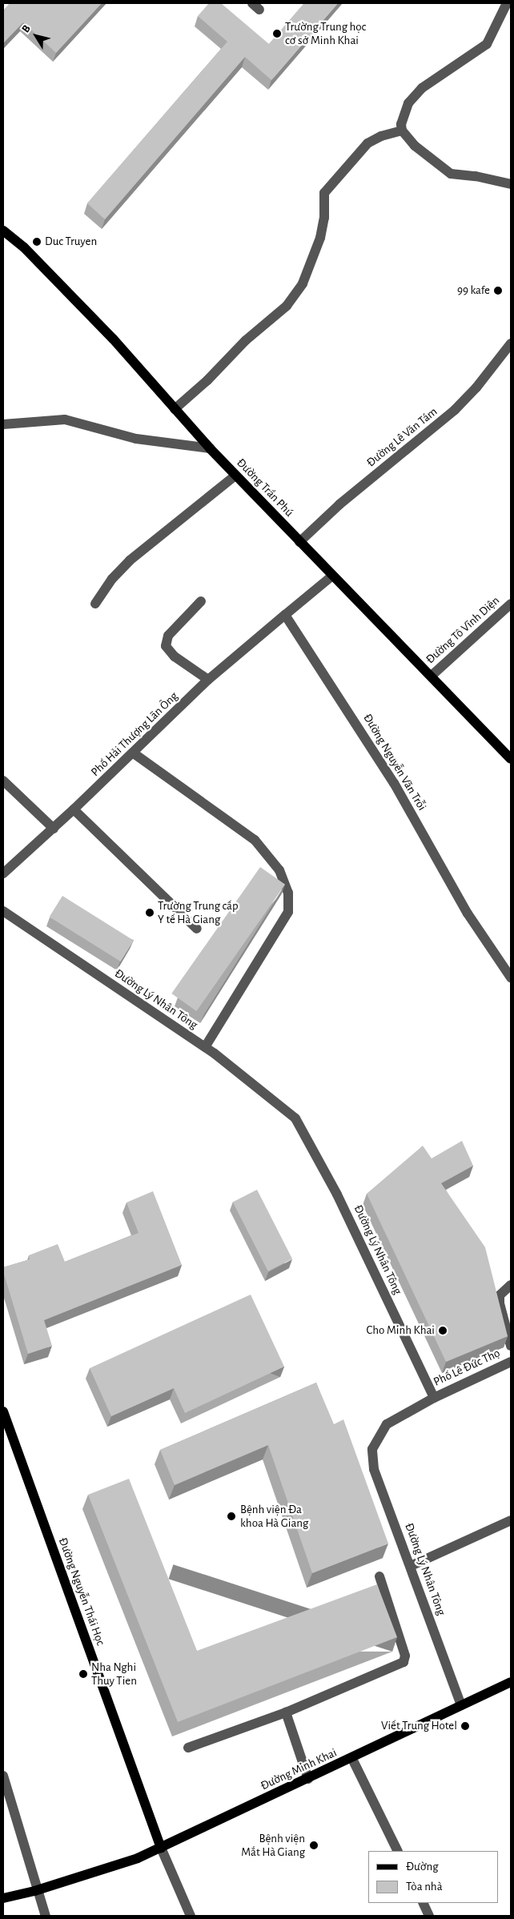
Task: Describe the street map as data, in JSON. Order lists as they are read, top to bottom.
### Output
{
  "streets": {
    "main road": ["Đường Trần Phú", "Đường Nguyễn Thái Học", "Đường Minh Khai"],
    "street": [
      "Đường Lê Văn Tám",
      "Đường Tô Vĩnh Diện",
      "Phố Hải Thượng Lãn Ông",
      "Đường Nguyễn Văn Trỗi",
      "Đường Lý Nhân Tông",
      "Phố Lê Đức Thọ"
    ]
  },
  "crossings": [
    ["Đường Lê Văn Tám", "Đường Trần Phú"],
    ["Đường Trần Phú", "Đường Tô Vĩnh Diện"],
    ["Phố Hải Thượng Lãn Ông", "Đường Nguyễn Văn Trỗi"],
    ["Đường Lý Nhân Tông", "Phố Lê Đức Thọ"],
    ["Đường Lý Nhân Tông", "Đường Minh Khai"],
    ["Đường Nguyễn Thái Học", "Đường Minh Khai"]
  ],
  "places": [
    "Trường Trung học cơ sở Minh Khai",
    "Duc Truyen",
    "99 kafe",
    "Trường Trung cấp Y tế Hà Giang",
    "Cho Minh Khai",
    "Bệnh viện Đa khoa Hà Giang",
    "Nha Nghi Thuy Tien",
    "Viết Trung Hotel",
    "Bệnh viện Mắt Hà Giang"
  ],
  "legend": ["Đường", "Tòa nhà"],
  "north": "top left"
}
